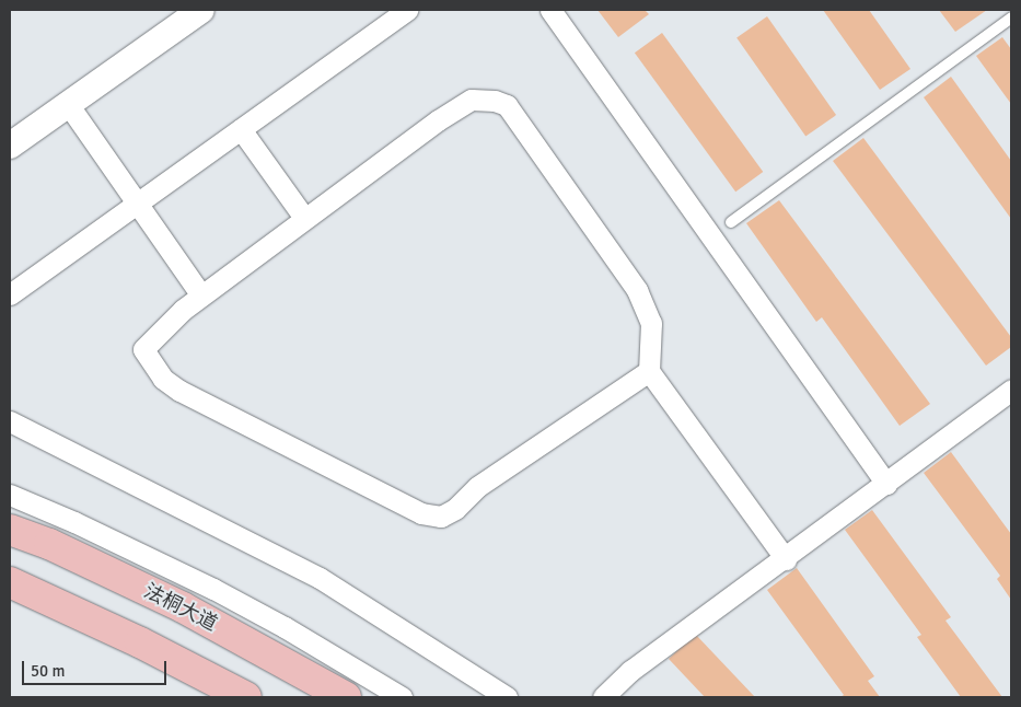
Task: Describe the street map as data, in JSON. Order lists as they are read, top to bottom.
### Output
{
  "streets": {
    "main road": ["法桐大道"]
  },
  "scale_bar": "50 m"
}
